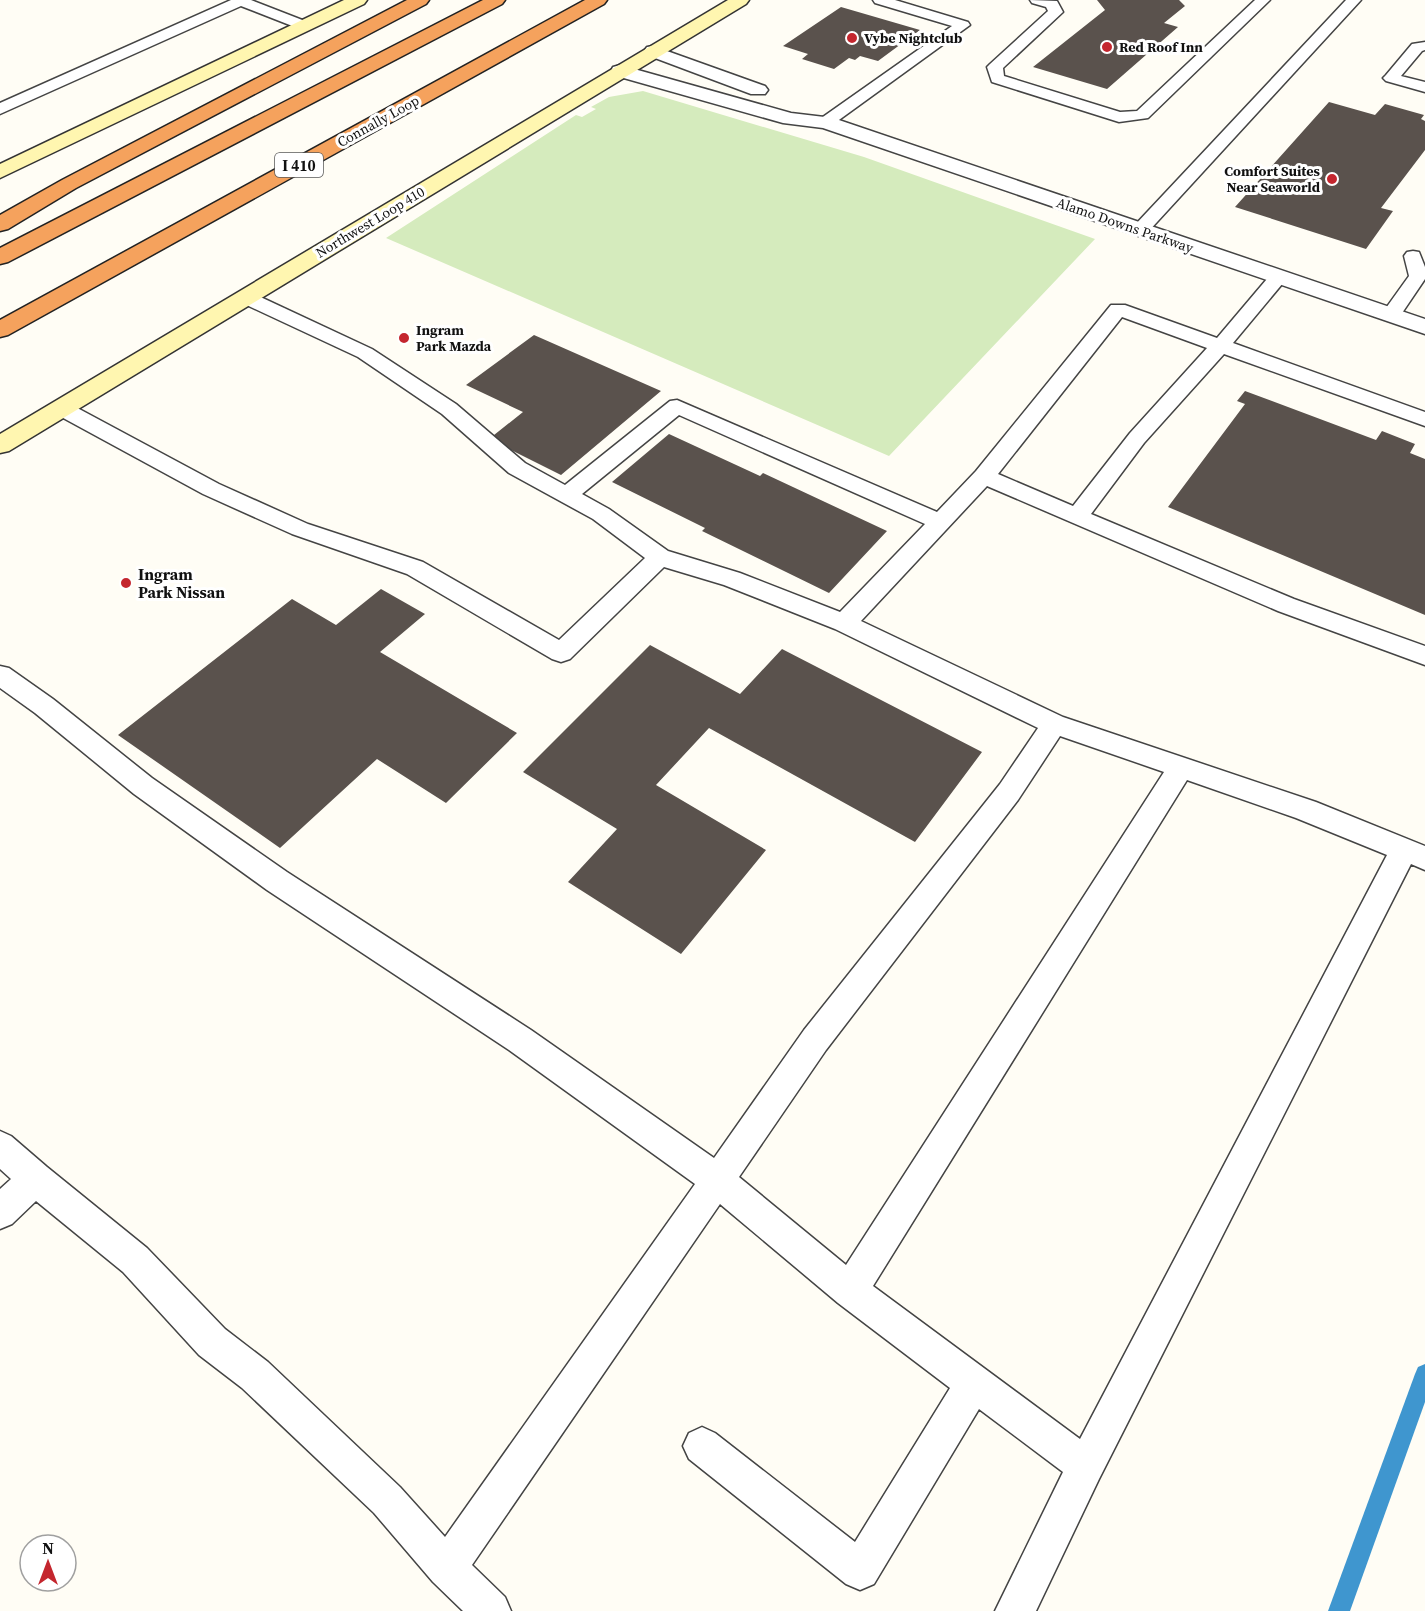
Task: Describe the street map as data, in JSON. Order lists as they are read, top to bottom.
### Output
{
  "streets": {
    "highway": ["Connally Loop", "I 410"],
    "main road": ["Northwest Loop 410"],
    "street": ["Alamo Downs Parkway"]
  },
  "crossings": [
    ["Northwest Loop 410", "Alamo Downs Parkway"]
  ],
  "places": [
    "Vybe Nightclub",
    "Red Roof Inn",
    "Comfort Suites Near Seaworld",
    "Ingram Park Mazda",
    "Ingram Park Nissan"
  ],
  "north": "top"
}
